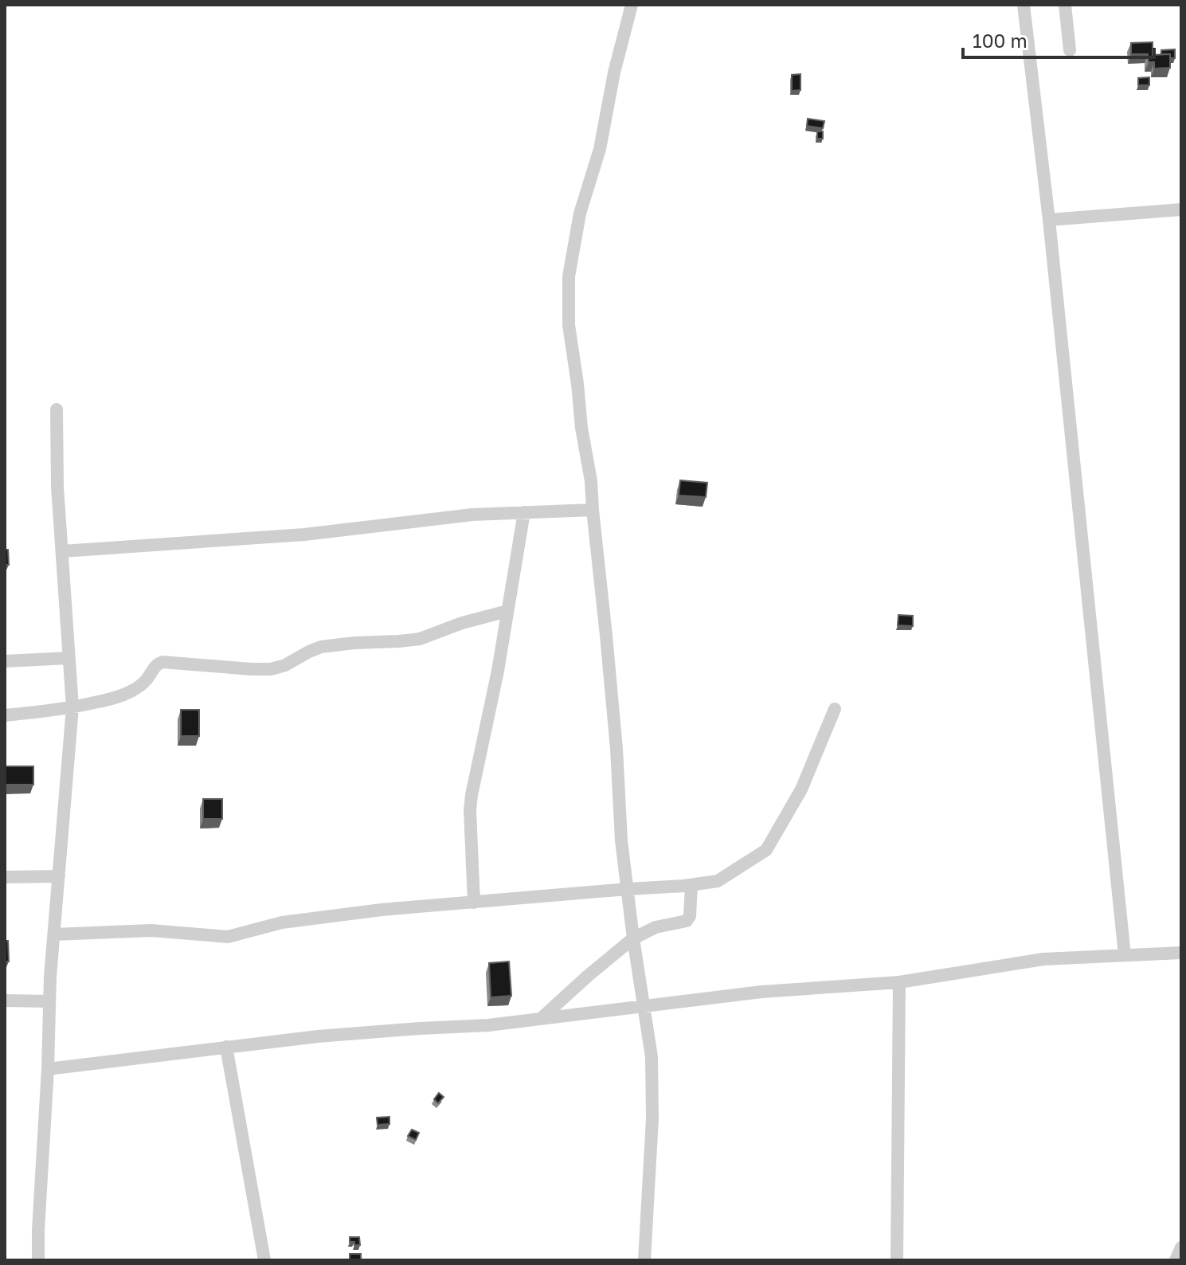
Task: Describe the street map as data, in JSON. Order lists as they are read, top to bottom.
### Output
{
  "scale_bar": "100 m"
}
